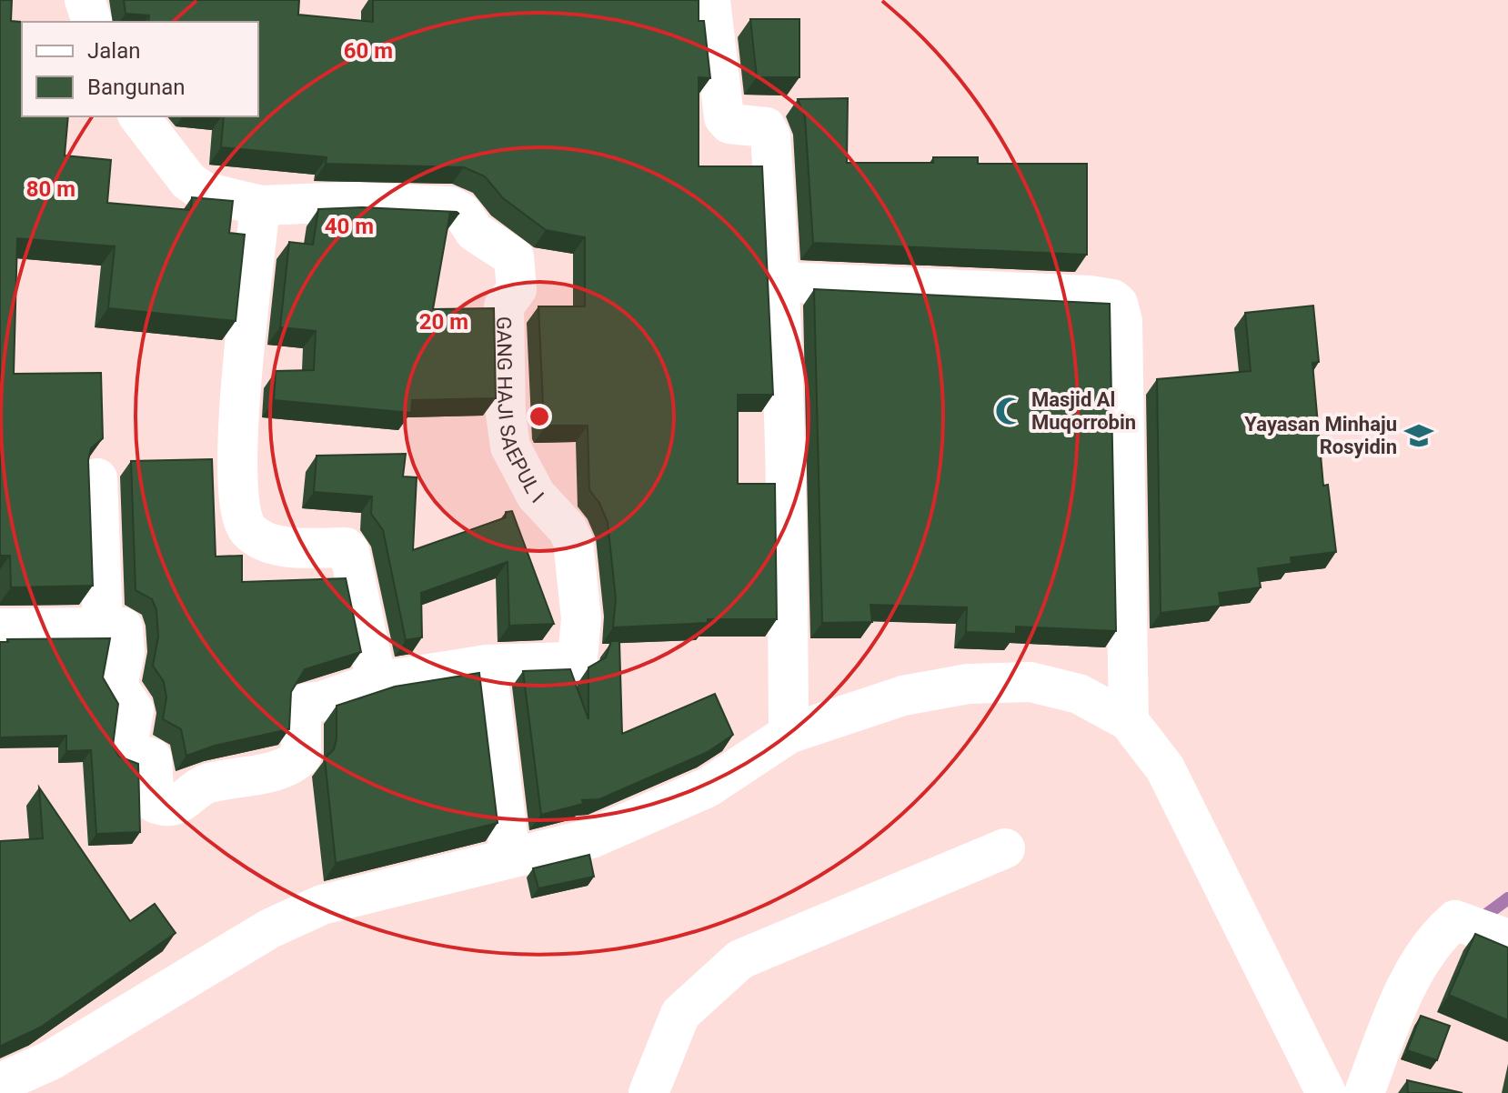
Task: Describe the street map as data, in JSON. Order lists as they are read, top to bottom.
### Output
{
  "streets": {
    "street": ["GANG HAJI SAEPUL I"]
  },
  "places": {
    "mosque": ["Masjid Al Muqorrobin"],
    "school or university": ["Yayasan Minhaju Rosyidin"]
  },
  "legend": ["Jalan", "Bangunan"],
  "rings": [
    "60 m",
    "80 m",
    "40 m",
    "20 m"
  ]
}
